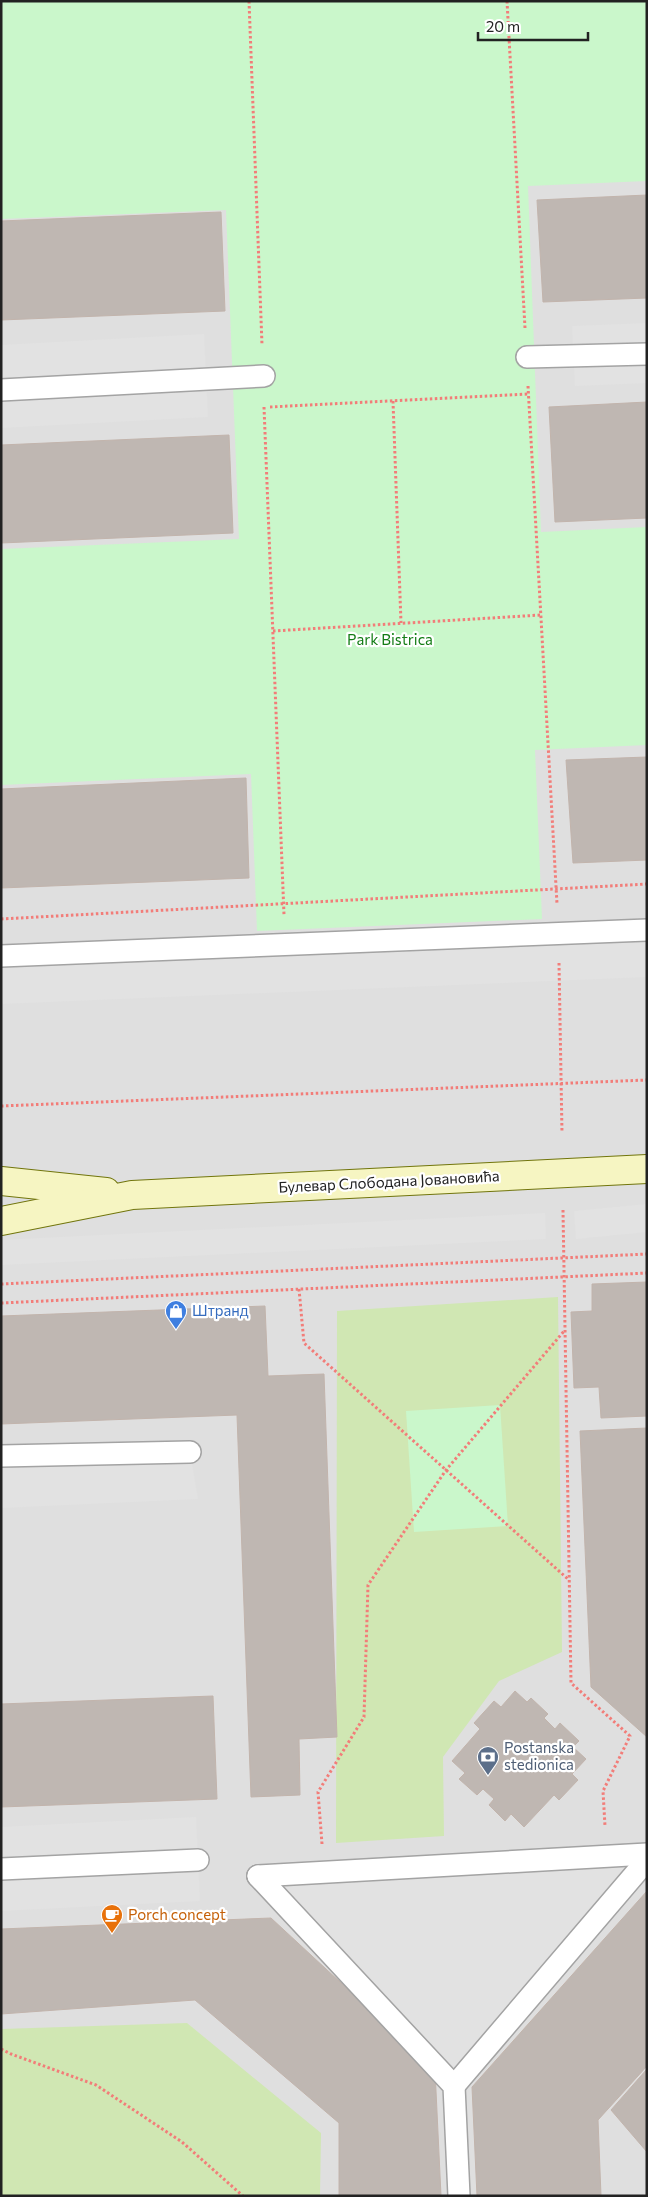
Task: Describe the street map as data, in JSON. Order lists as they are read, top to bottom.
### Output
{
  "streets": {
    "street": ["Булевар Слободана Јовановића"]
  },
  "parks": ["Park Bistrica"],
  "places": {
    "shop": ["Штранд"],
    "bank": ["Postanska stedionica"],
    "cafe": ["Porch concept"]
  },
  "scale_bar": "20 m"
}
